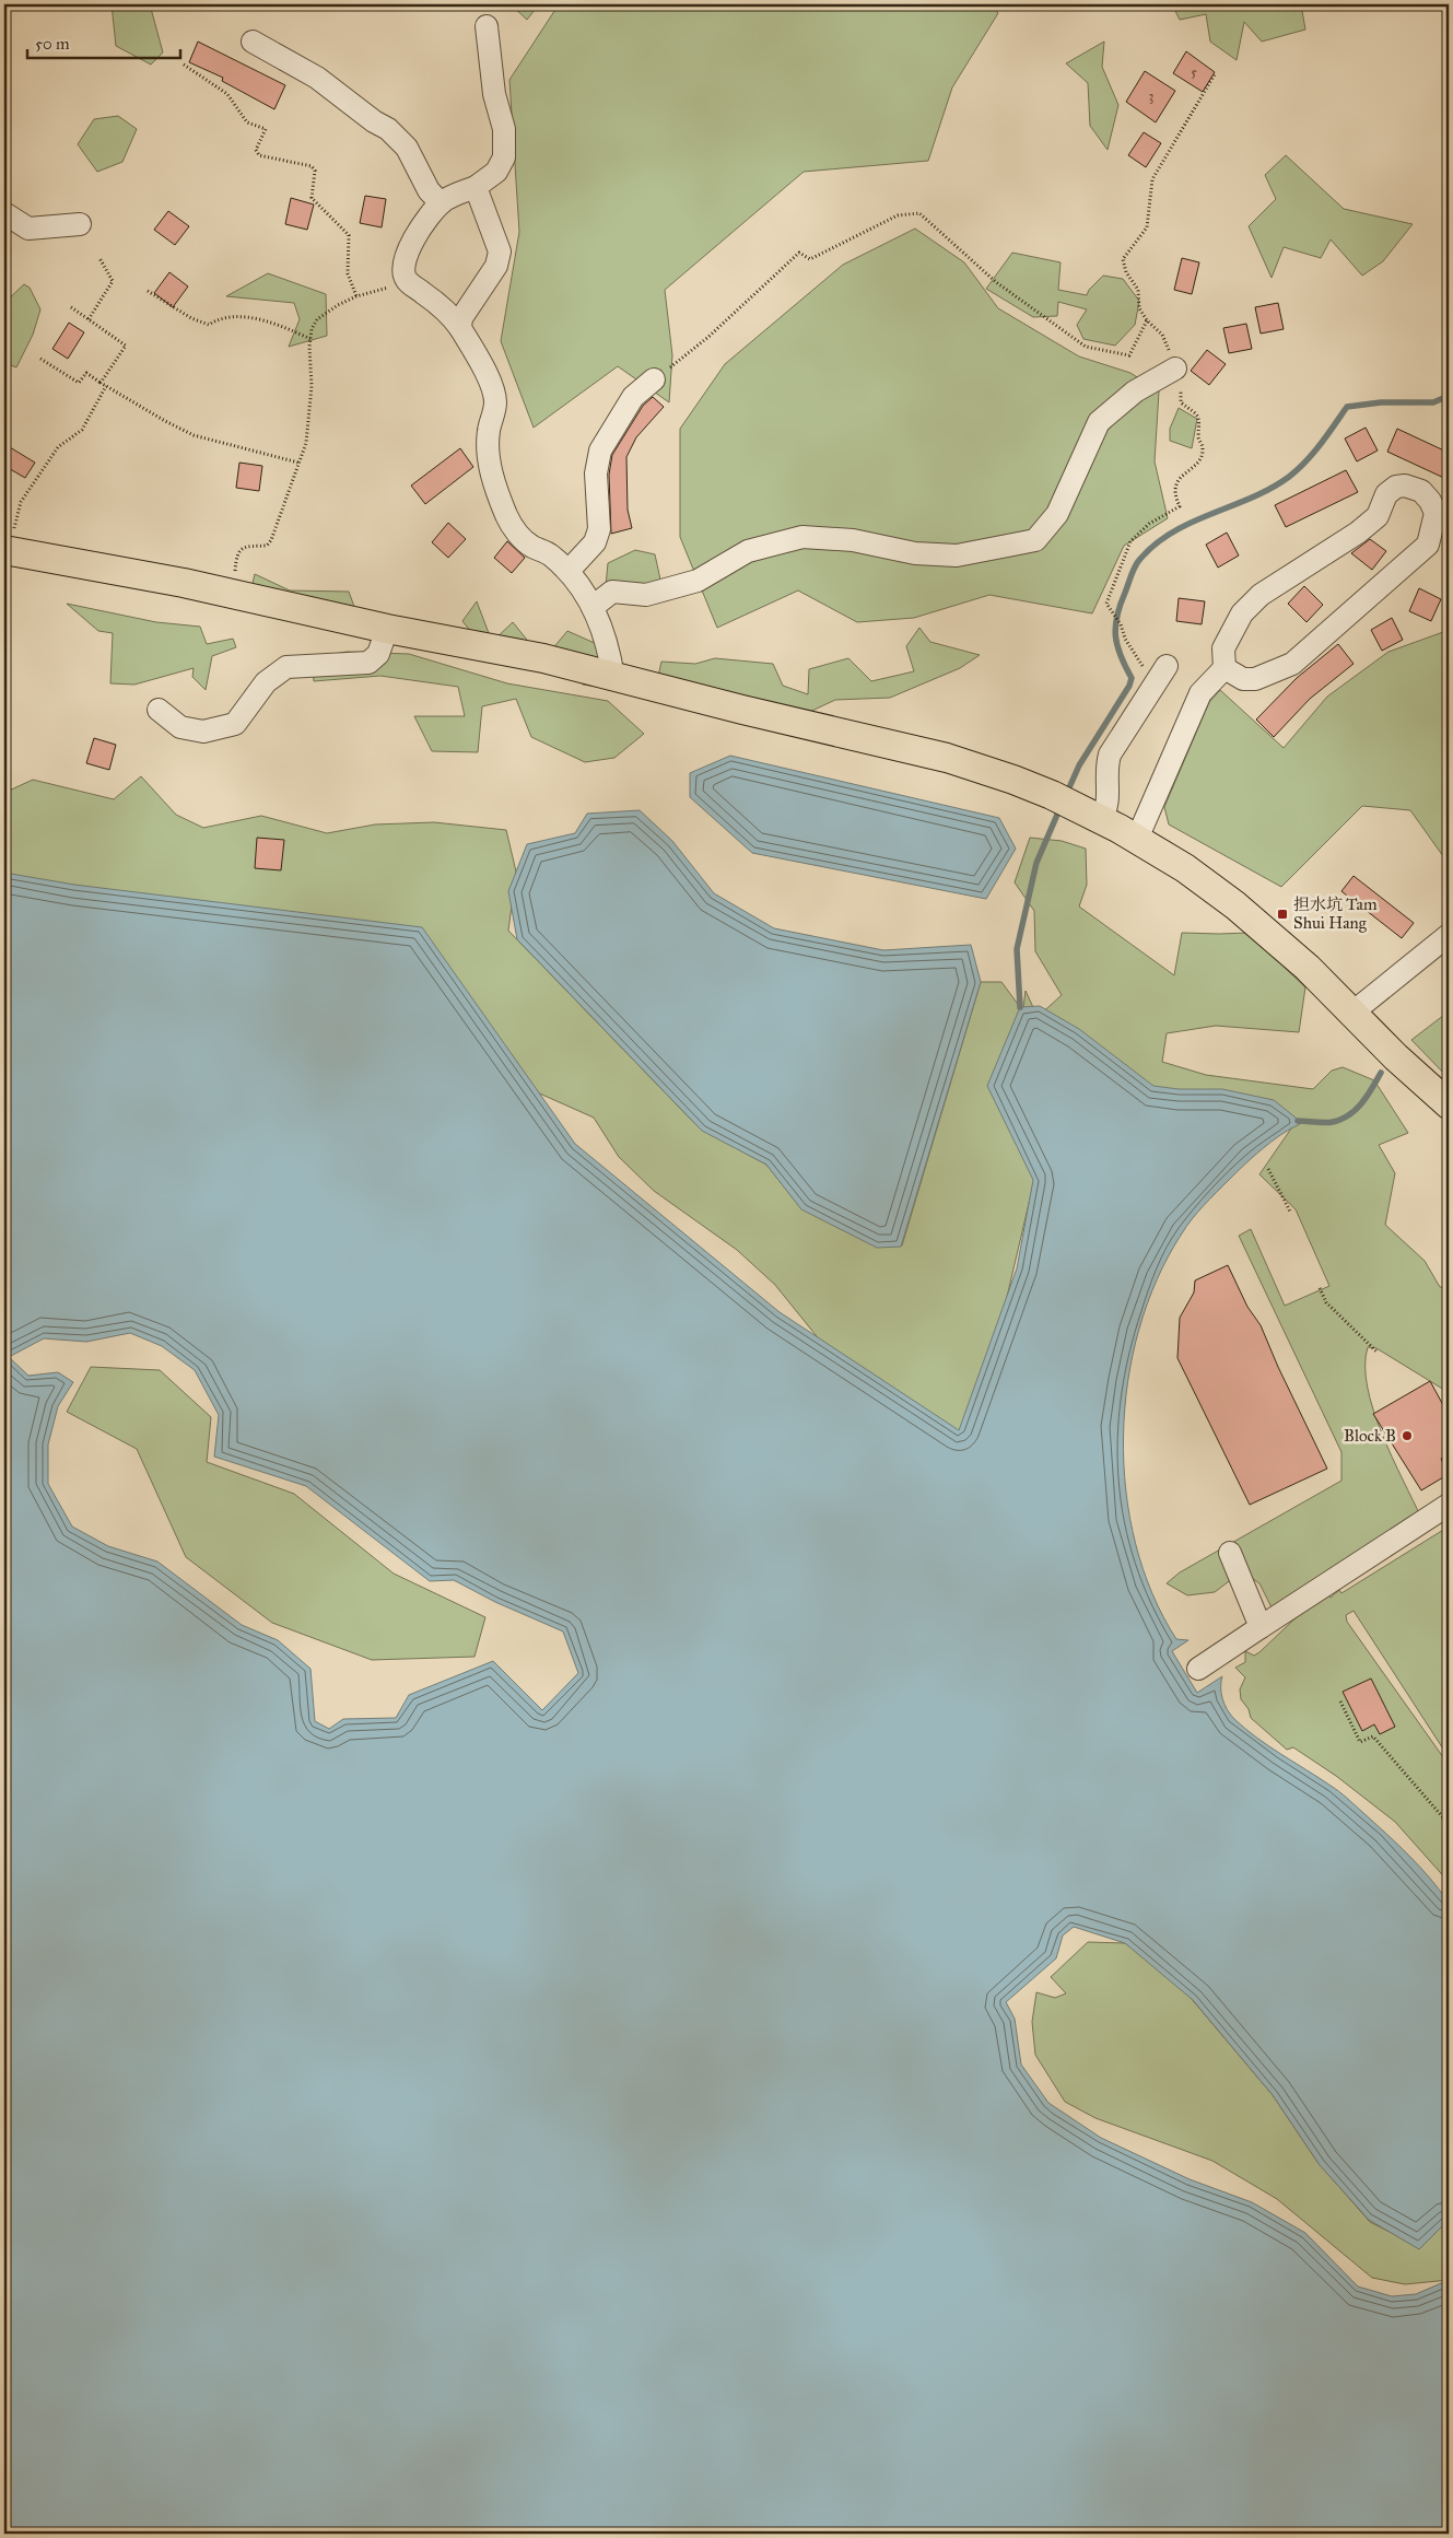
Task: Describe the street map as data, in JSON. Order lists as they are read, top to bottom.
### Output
{
  "places": {
    "transit": ["担水坑 Tam Shui Hang"],
    "other": ["Block B"]
  },
  "house_numbers": ["5", "3"],
  "scale_bar": "50 m"
}
